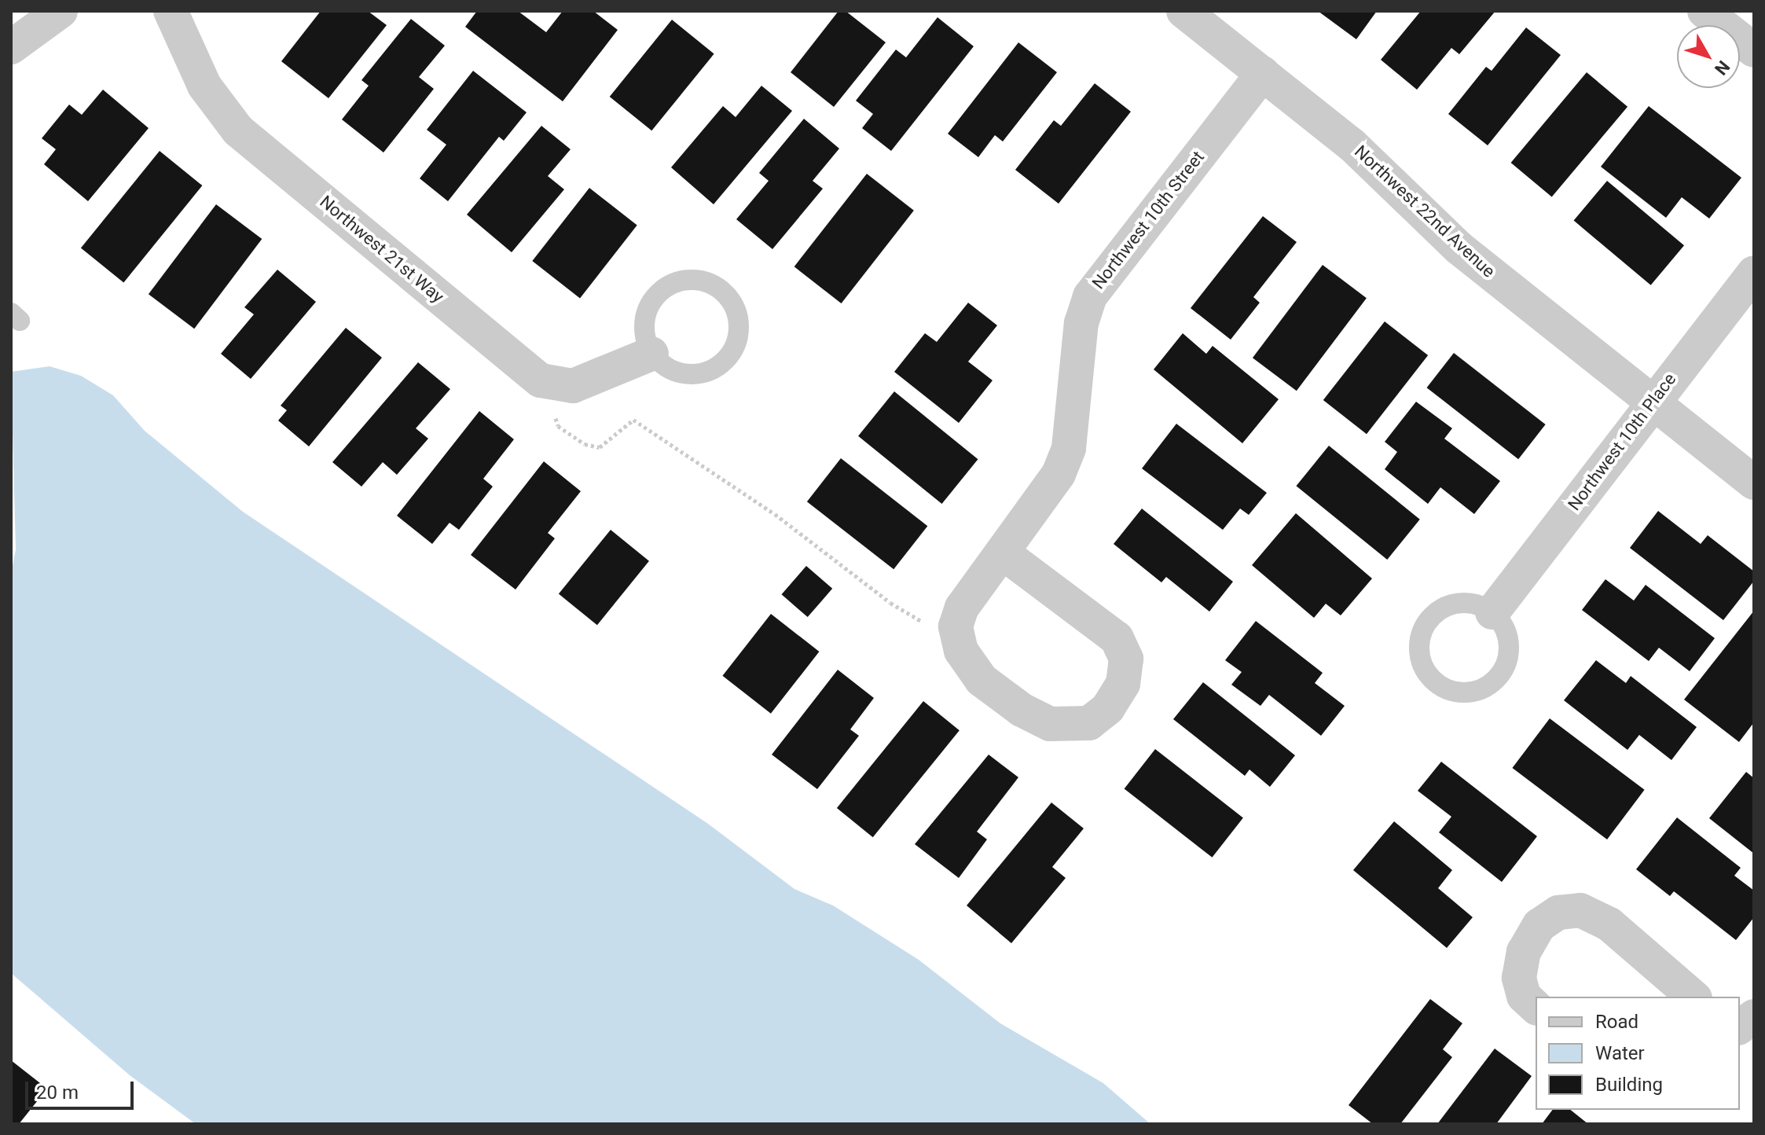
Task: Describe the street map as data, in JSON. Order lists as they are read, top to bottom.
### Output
{
  "streets": {
    "street": [
      "Northwest 22nd Avenue",
      "Northwest 10th Street",
      "Northwest 21st Way",
      "Northwest 10th Place"
    ]
  },
  "crossings": [
    ["Northwest 22nd Avenue", "Northwest 10th Street"],
    ["Northwest 22nd Avenue", "Northwest 10th Place"]
  ],
  "legend": ["Road", "Water", "Building"],
  "scale_bar": "20 m",
  "north": "bottom right"
}
